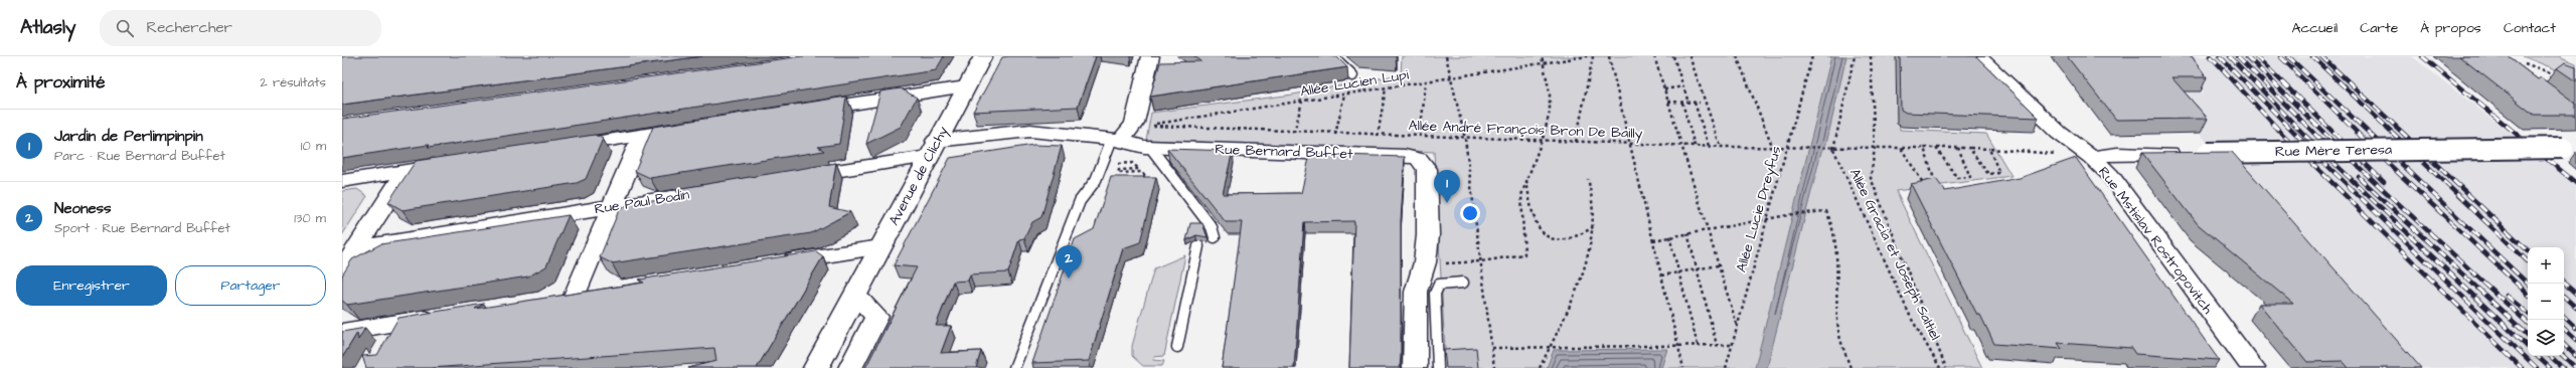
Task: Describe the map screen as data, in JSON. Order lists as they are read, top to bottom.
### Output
{
  "streets": {
    "main road": ["Avenue de Clichy"],
    "street": [
      "Rue Mère Teresa",
      "Rue Bernard Buffet",
      "Rue Paul Bodin",
      "Rue Mstislav Rostropovitch"
    ],
    "path": [
      "Allée Lucien Lupi",
      "Allée André François Bron De Bailly",
      "Allée Lucie Dreyfus",
      "Allée Gracia et Joseph Saltiel"
    ]
  },
  "crossings": [
    ["Allée Lucien Lupi", "Allée André François Bron De Bailly"],
    ["Allée André François Bron De Bailly", "Rue Mère Teresa"],
    ["Allée André François Bron De Bailly", "Allée Lucie Dreyfus"],
    ["Allée André François Bron De Bailly", "Rue Mstislav Rostropovitch"],
    ["Allée André François Bron De Bailly", "Allée Gracia et Joseph Saltiel"],
    ["Rue Mère Teresa", "Rue Mstislav Rostropovitch"],
    ["Rue Bernard Buffet", "Avenue de Clichy"]
  ],
  "page": {
    "header": "Atlasly",
    "search": "Rechercher",
    "nav": [
      "Accueil",
      "Carte",
      "À propos",
      "Contact"
    ],
    "heading": ["À proximité", "2 résultats"],
    "list": [
      {
        "mark": "1",
        "name": "Jardin de Perlimpinpin",
        "note": "Parc · Rue Bernard Buffet",
        "value": "10 m"
      },
      {
        "mark": "2",
        "name": "Neoness",
        "note": "Sport · Rue Bernard Buffet",
        "value": "130 m"
      }
    ],
    "pins": ["1", "2"],
    "map_buttons": ["+", "−"],
    "buttons": ["Enregistrer", "Partager"]
  }
}
